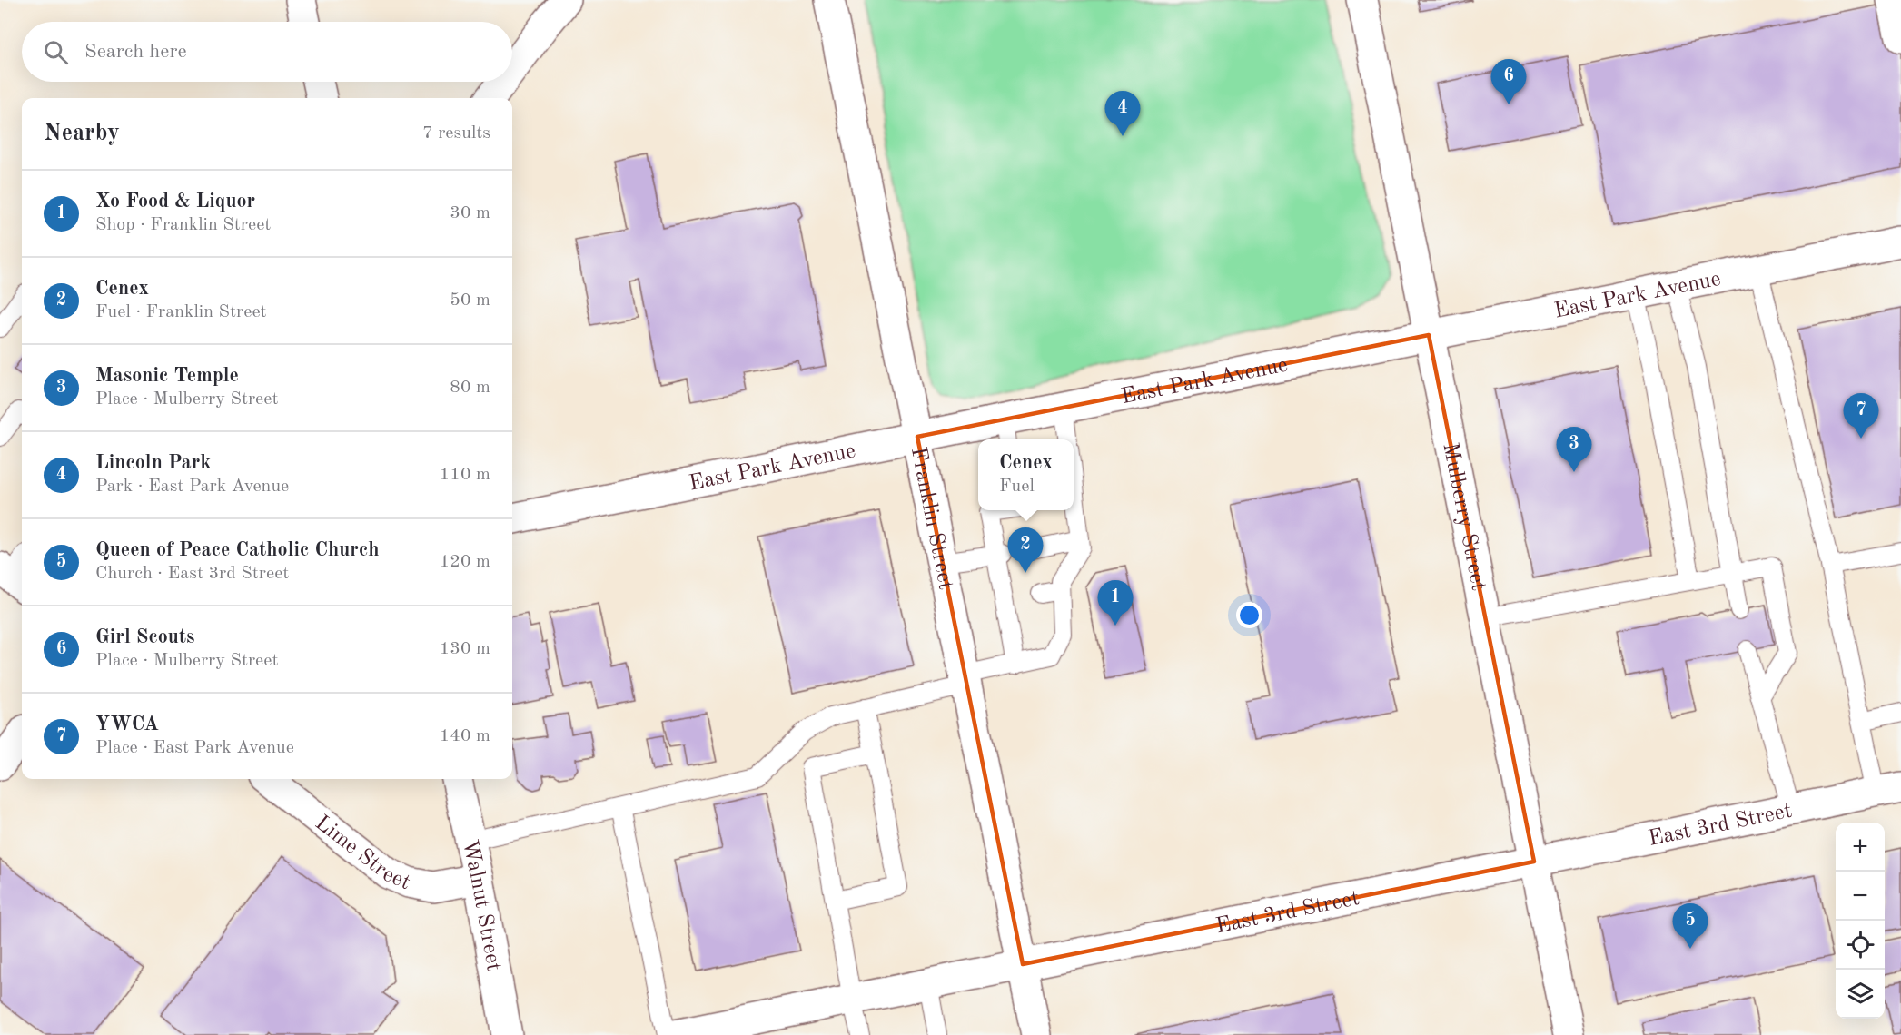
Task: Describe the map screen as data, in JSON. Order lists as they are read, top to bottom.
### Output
{
  "streets": {
    "street": [
      "East Park Avenue",
      "Franklin Street",
      "Mulberry Street",
      "East 3rd Street",
      "Lime Street",
      "Walnut Street"
    ]
  },
  "crossings": [
    ["East Park Avenue", "Franklin Street"],
    ["East Park Avenue", "Mulberry Street"],
    ["Franklin Street", "East 3rd Street"],
    ["Mulberry Street", "East 3rd Street"],
    ["Lime Street", "Walnut Street"]
  ],
  "page": {
    "search": "Search here",
    "pins": [
      "6",
      "4",
      "7",
      "3",
      "2",
      "1",
      "5"
    ],
    "heading": ["Nearby", "7 results"],
    "list": [
      {
        "mark": "1",
        "name": "Xo Food & Liquor",
        "note": "Shop · Franklin Street",
        "value": "30 m"
      },
      {
        "mark": "2",
        "name": "Cenex",
        "note": "Fuel · Franklin Street",
        "value": "50 m"
      },
      {
        "mark": "3",
        "name": "Masonic Temple",
        "note": "Place · Mulberry Street",
        "value": "80 m"
      },
      {
        "mark": "4",
        "name": "Lincoln Park",
        "note": "Park · East Park Avenue",
        "value": "110 m"
      },
      {
        "mark": "5",
        "name": "Queen of Peace Catholic Church",
        "note": "Church · East 3rd Street",
        "value": "120 m"
      },
      {
        "mark": "6",
        "name": "Girl Scouts",
        "note": "Place · Mulberry Street",
        "value": "130 m"
      },
      {
        "mark": "7",
        "name": "YWCA",
        "note": "Place · East Park Avenue",
        "value": "140 m"
      }
    ],
    "popup": ["Cenex", "Fuel"],
    "map_buttons": ["+", "−"]
  }
}
